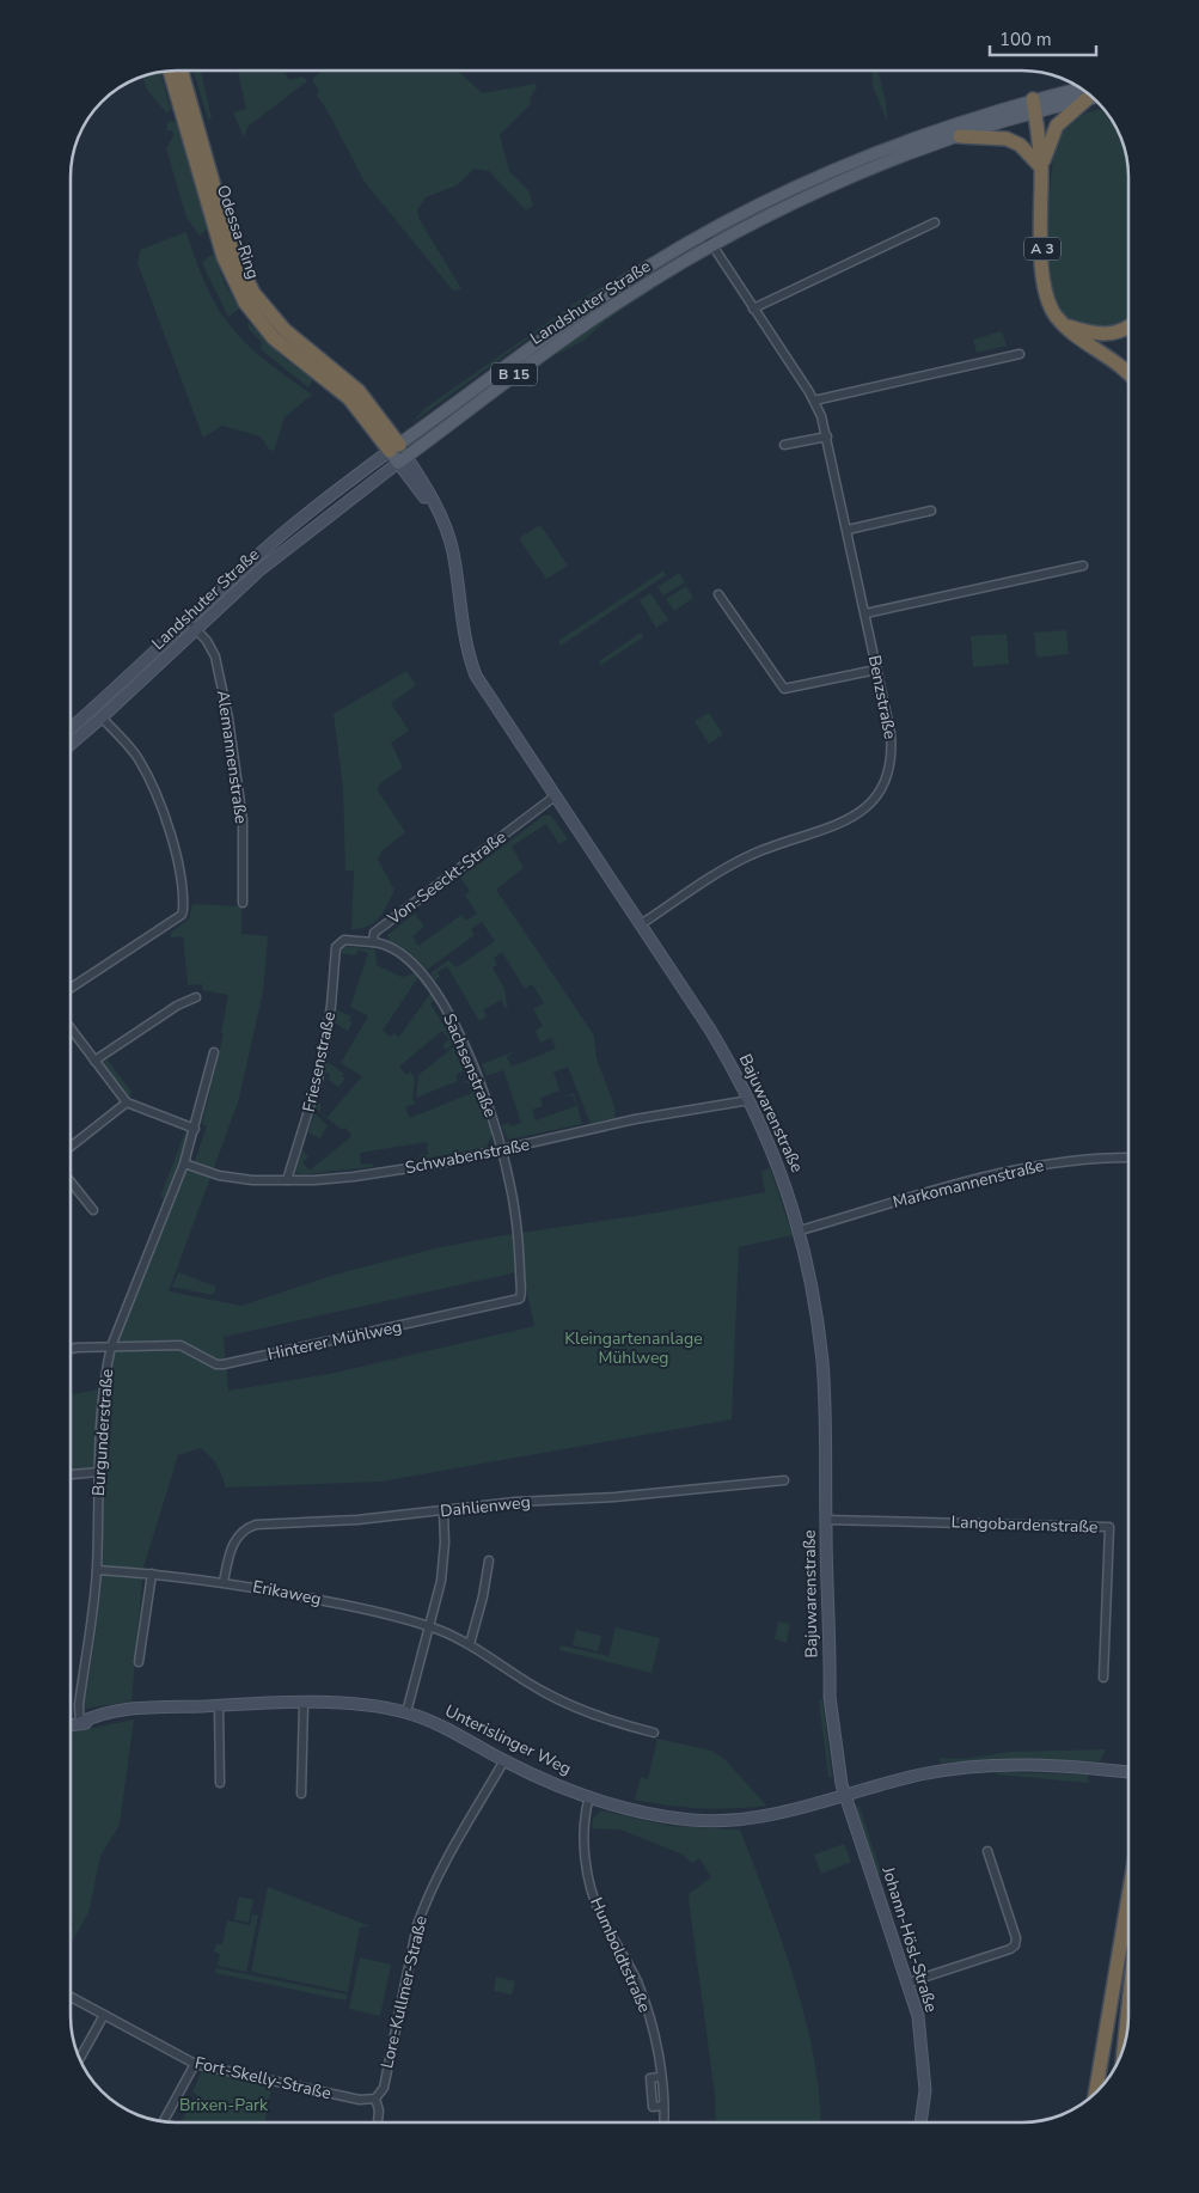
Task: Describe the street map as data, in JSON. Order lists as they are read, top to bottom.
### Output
{
  "streets": {
    "highway": ["Odessa-Ring", "A 3"],
    "main road": ["Landshuter Straße", "B 15"],
    "street": [
      "Benzstraße",
      "Alemannenstraße",
      "Von-Seeckt-Straße",
      "Friesenstraße",
      "Sachsenstraße",
      "Bajuwarenstraße",
      "Schwabenstraße",
      "Markomannenstraße",
      "Hinterer Mühlweg",
      "Burgunderstraße",
      "Dahlienweg",
      "Langobardenstraße",
      "Erikaweg",
      "Unterislinger Weg",
      "Johann-Hösl-Straße",
      "Humboldtstraße",
      "Lore-Kullmer-Straße",
      "Fort-Skelly-Straße"
    ]
  },
  "crossings": [
    ["Odessa-Ring", "Landshuter Straße"],
    ["Odessa-Ring", "Bajuwarenstraße"],
    ["A 3", "Landshuter Straße"],
    ["Landshuter Straße", "Benzstraße"],
    ["Landshuter Straße", "Alemannenstraße"],
    ["Landshuter Straße", "Bajuwarenstraße"],
    ["Benzstraße", "Bajuwarenstraße"],
    ["Von-Seeckt-Straße", "Friesenstraße"],
    ["Von-Seeckt-Straße", "Sachsenstraße"],
    ["Von-Seeckt-Straße", "Bajuwarenstraße"],
    ["Friesenstraße", "Sachsenstraße"],
    ["Friesenstraße", "Schwabenstraße"],
    ["Sachsenstraße", "Schwabenstraße"],
    ["Sachsenstraße", "Hinterer Mühlweg"],
    ["Bajuwarenstraße", "Schwabenstraße"],
    ["Bajuwarenstraße", "Markomannenstraße"],
    ["Bajuwarenstraße", "Langobardenstraße"],
    ["Bajuwarenstraße", "Unterislinger Weg"],
    ["Bajuwarenstraße", "Johann-Hösl-Straße"],
    ["Schwabenstraße", "Burgunderstraße"],
    ["Hinterer Mühlweg", "Burgunderstraße"],
    ["Burgunderstraße", "Erikaweg"],
    ["Burgunderstraße", "Unterislinger Weg"],
    ["Dahlienweg", "Erikaweg"],
    ["Unterislinger Weg", "Johann-Hösl-Straße"],
    ["Unterislinger Weg", "Humboldtstraße"],
    ["Unterislinger Weg", "Lore-Kullmer-Straße"],
    ["Lore-Kullmer-Straße", "Fort-Skelly-Straße"]
  ],
  "parks": ["Kleingartenanlage Mühlweg", "Brixen-Park"],
  "scale_bar": "100 m"
}
